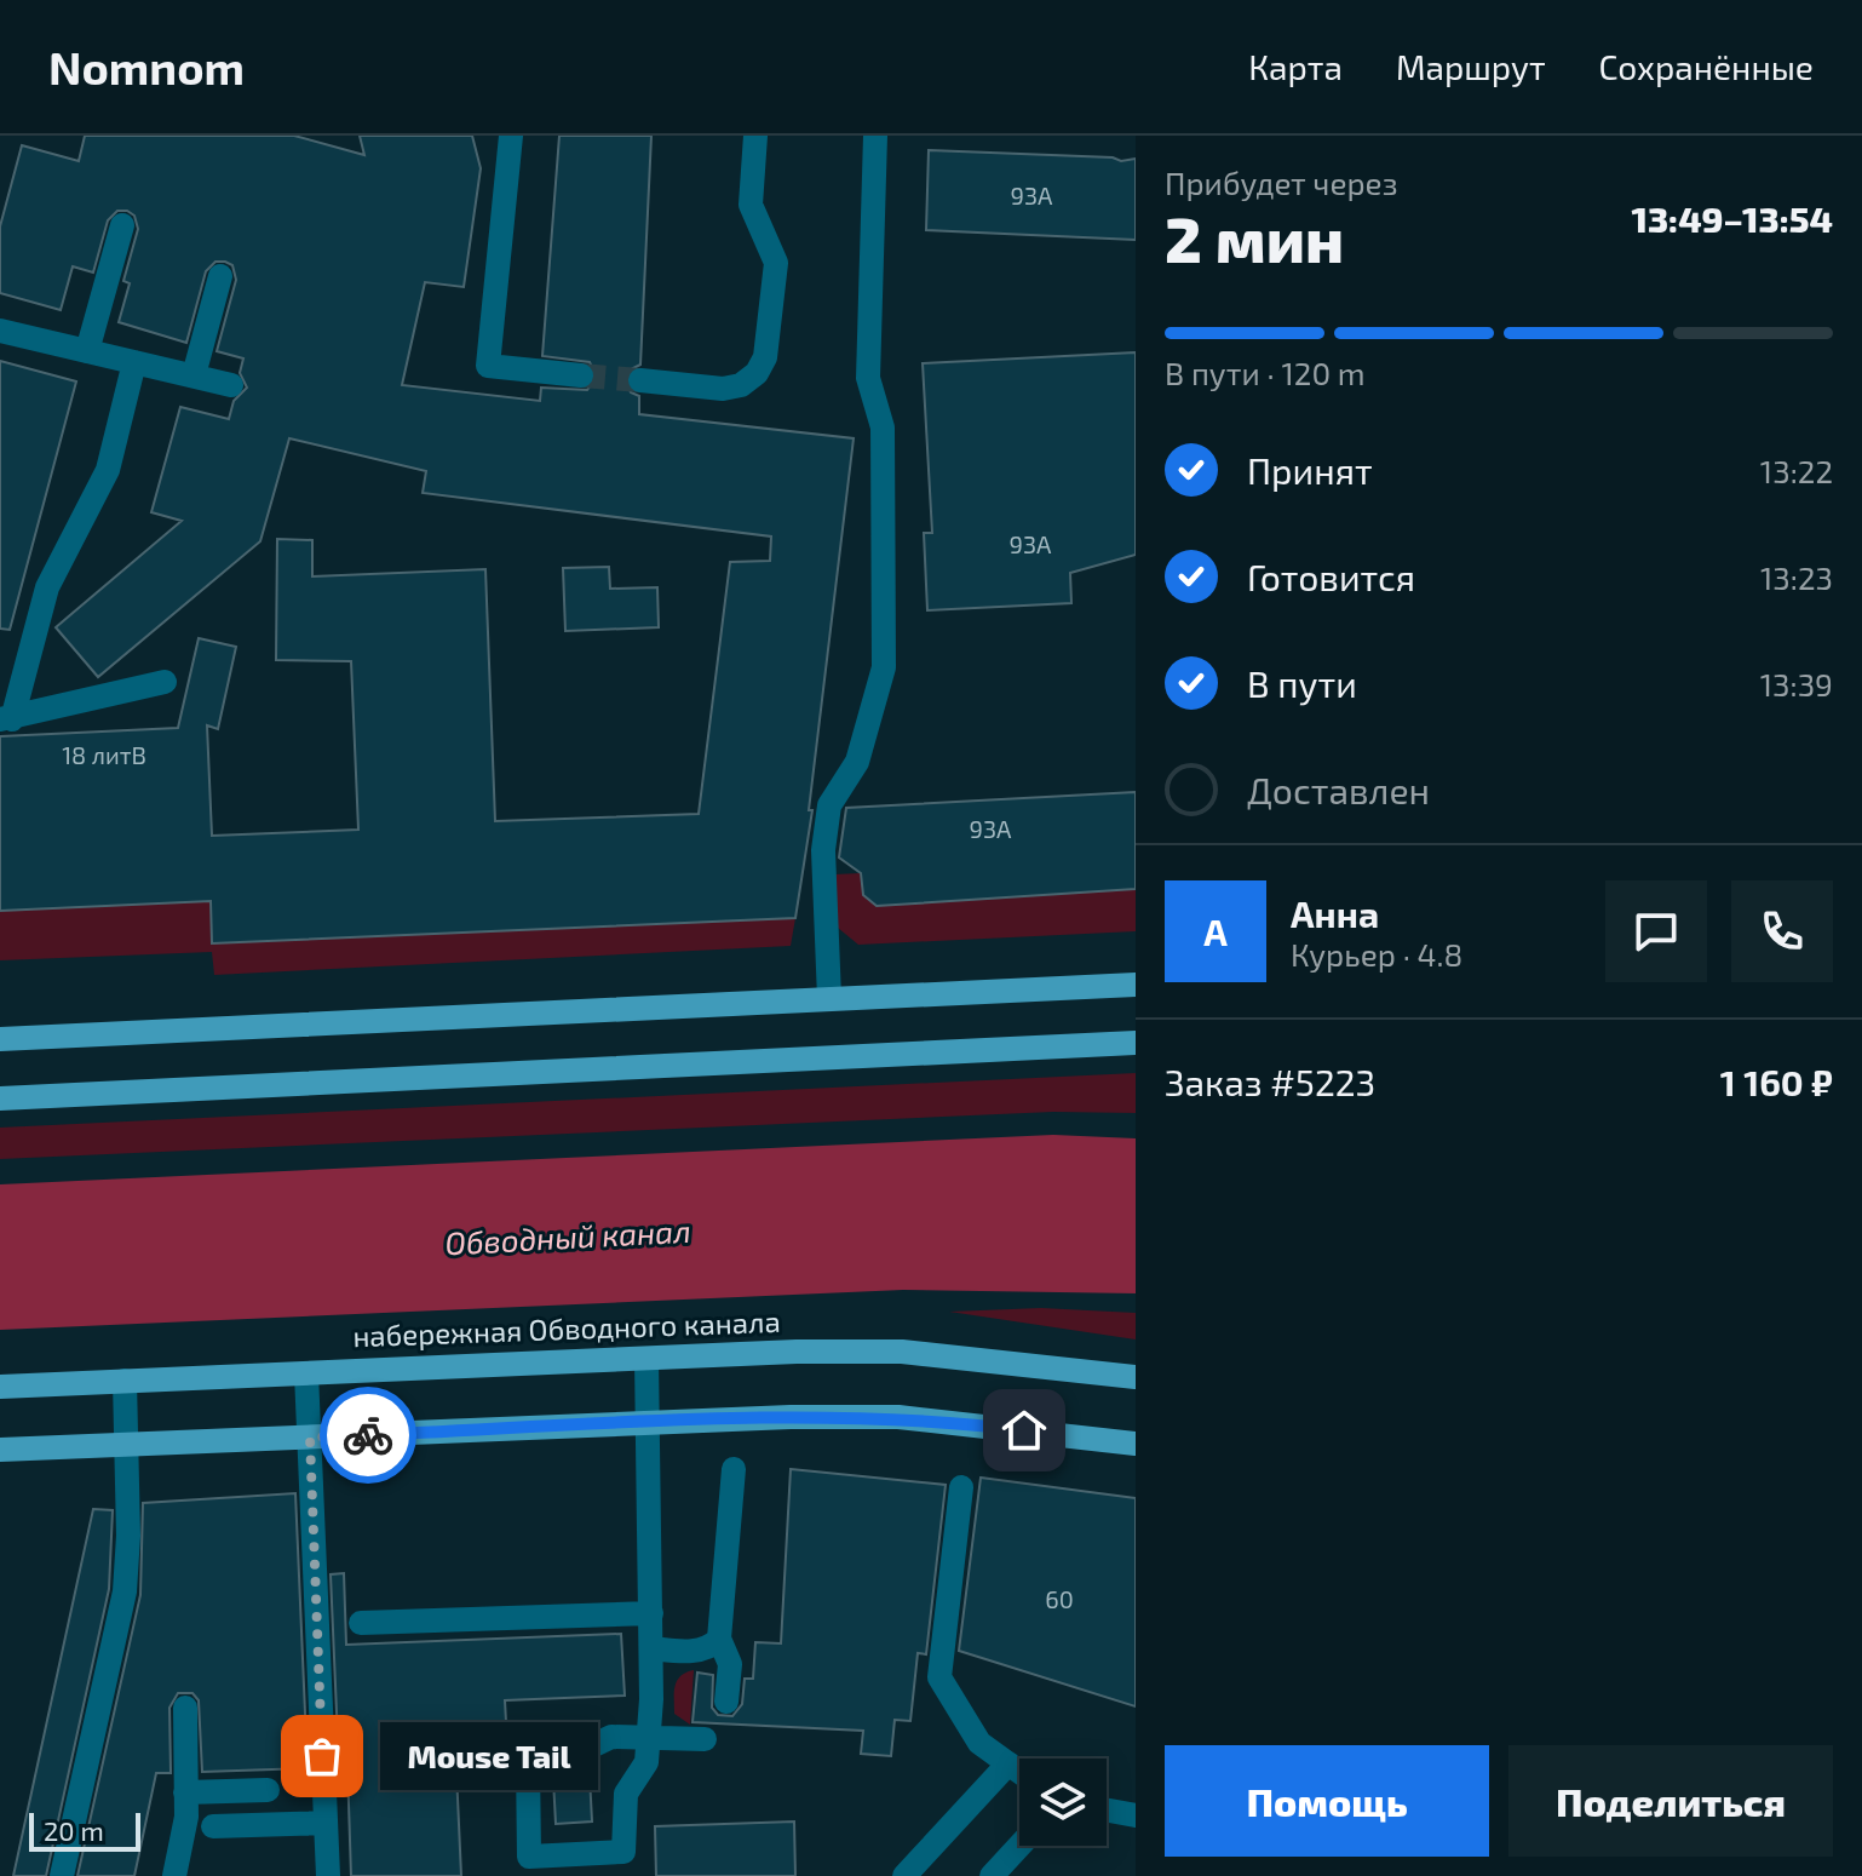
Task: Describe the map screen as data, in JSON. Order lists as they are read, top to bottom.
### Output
{
  "streets": {
    "main road": ["набережная Обводного канала"]
  },
  "water": ["Обводный канал"],
  "places": ["Mouse Tail"],
  "house_numbers": [
    "93А",
    "93А",
    "18 литВ",
    "93А",
    "60"
  ],
  "scale_bar": "20 m",
  "page": {
    "header": "Nomnom",
    "nav": ["Карта", "Маршрут", "Сохранённые"],
    "heading": ["2 мин", "Прибудет через", "13:49–13:54"],
    "panel": [
      "Анна",
      "Курьер · 4.8",
      "Заказ #5223",
      "1 160 ₽"
    ],
    "bar": "В пути · 120 m",
    "list": [
      ["Принят", "13:22"],
      ["Готовится", "13:23"],
      ["В пути", "13:39"],
      "Доставлен"
    ],
    "round": "А",
    "bubble": "Mouse Tail",
    "buttons": ["Помощь", "Поделиться"],
    "scale": "20 m"
  }
}
